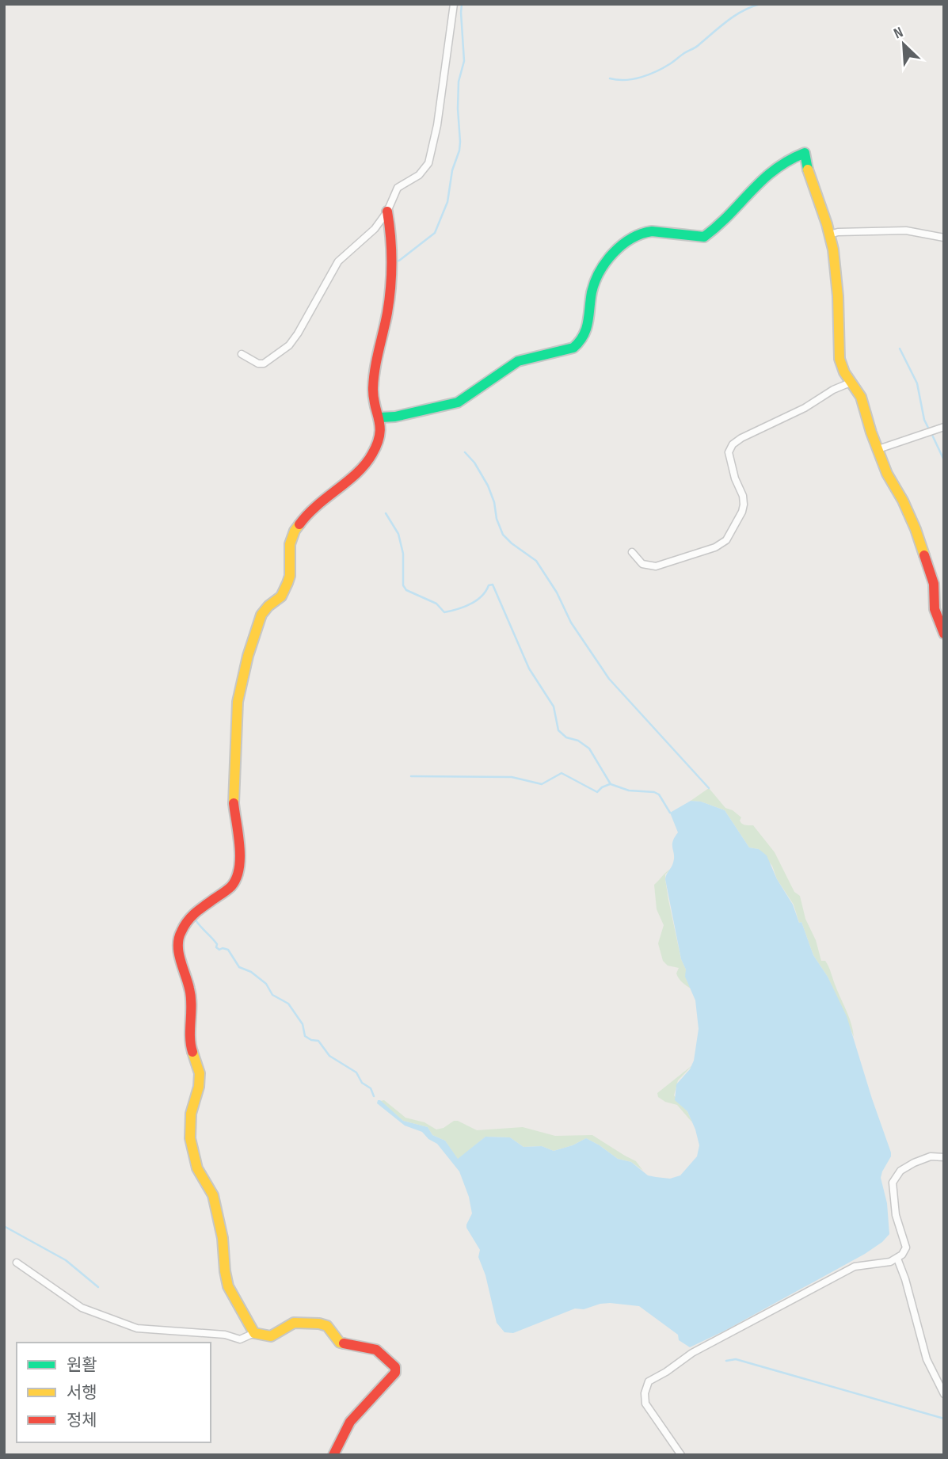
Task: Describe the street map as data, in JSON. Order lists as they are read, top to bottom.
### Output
{
  "legend": ["원활", "서행", "정체"],
  "north": "top left"
}
